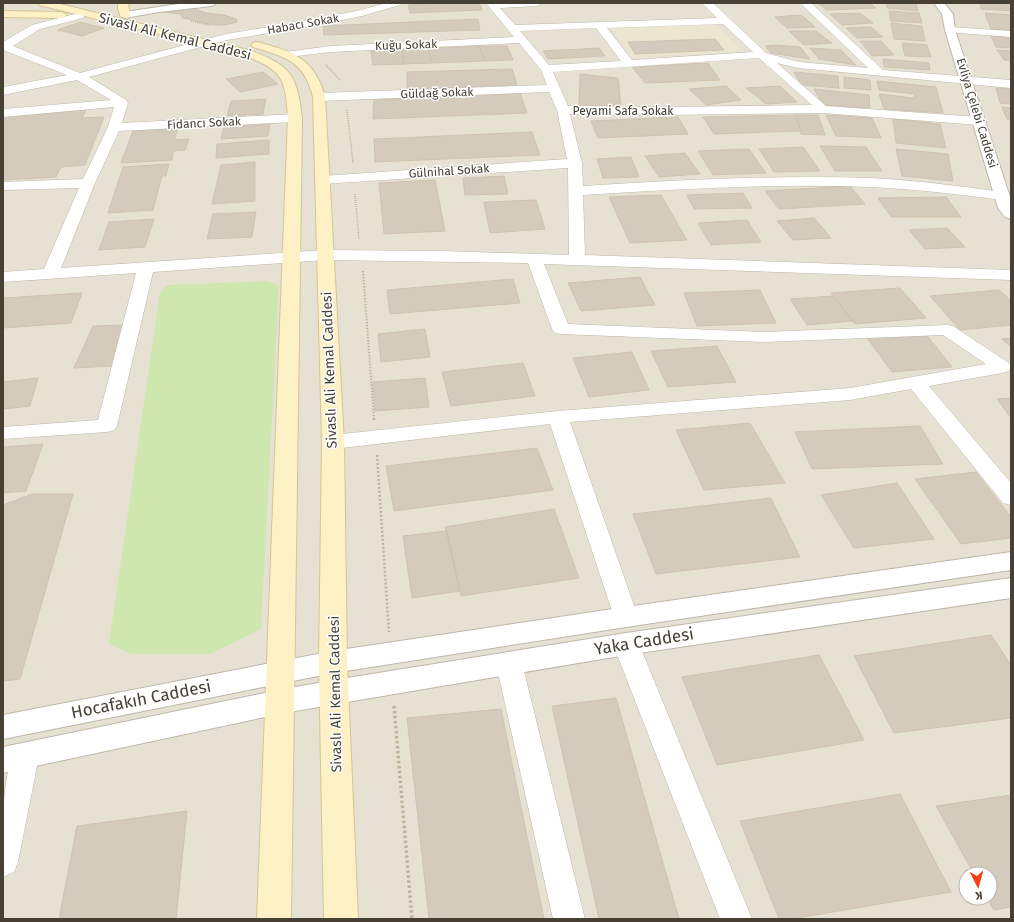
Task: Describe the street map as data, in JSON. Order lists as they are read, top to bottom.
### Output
{
  "streets": {
    "main road": ["Sivaslı Ali Kemal Caddesi"],
    "street": [
      "Habacı Sokak",
      "Kuğu Sokak",
      "Güldağ Sokak",
      "Peyami Safa Sokak",
      "Evliya Çelebi Caddesi",
      "Fidancı Sokak",
      "Gülnihal Sokak",
      "Yaka Caddesi",
      "Hocafakıh Caddesi"
    ]
  },
  "crossings": [
    ["Habacı Sokak", "Sivaslı Ali Kemal Caddesi"],
    ["Sivaslı Ali Kemal Caddesi", "Kuğu Sokak"],
    ["Sivaslı Ali Kemal Caddesi", "Güldağ Sokak"],
    ["Sivaslı Ali Kemal Caddesi", "Fidancı Sokak"],
    ["Sivaslı Ali Kemal Caddesi", "Gülnihal Sokak"],
    ["Sivaslı Ali Kemal Caddesi", "Yaka Caddesi"],
    ["Sivaslı Ali Kemal Caddesi", "Hocafakıh Caddesi"],
    ["Kuğu Sokak", "Peyami Safa Sokak"],
    ["Güldağ Sokak", "Peyami Safa Sokak"],
    ["Peyami Safa Sokak", "Evliya Çelebi Caddesi"],
    ["Yaka Caddesi", "Hocafakıh Caddesi"]
  ],
  "north": "bottom"
}
